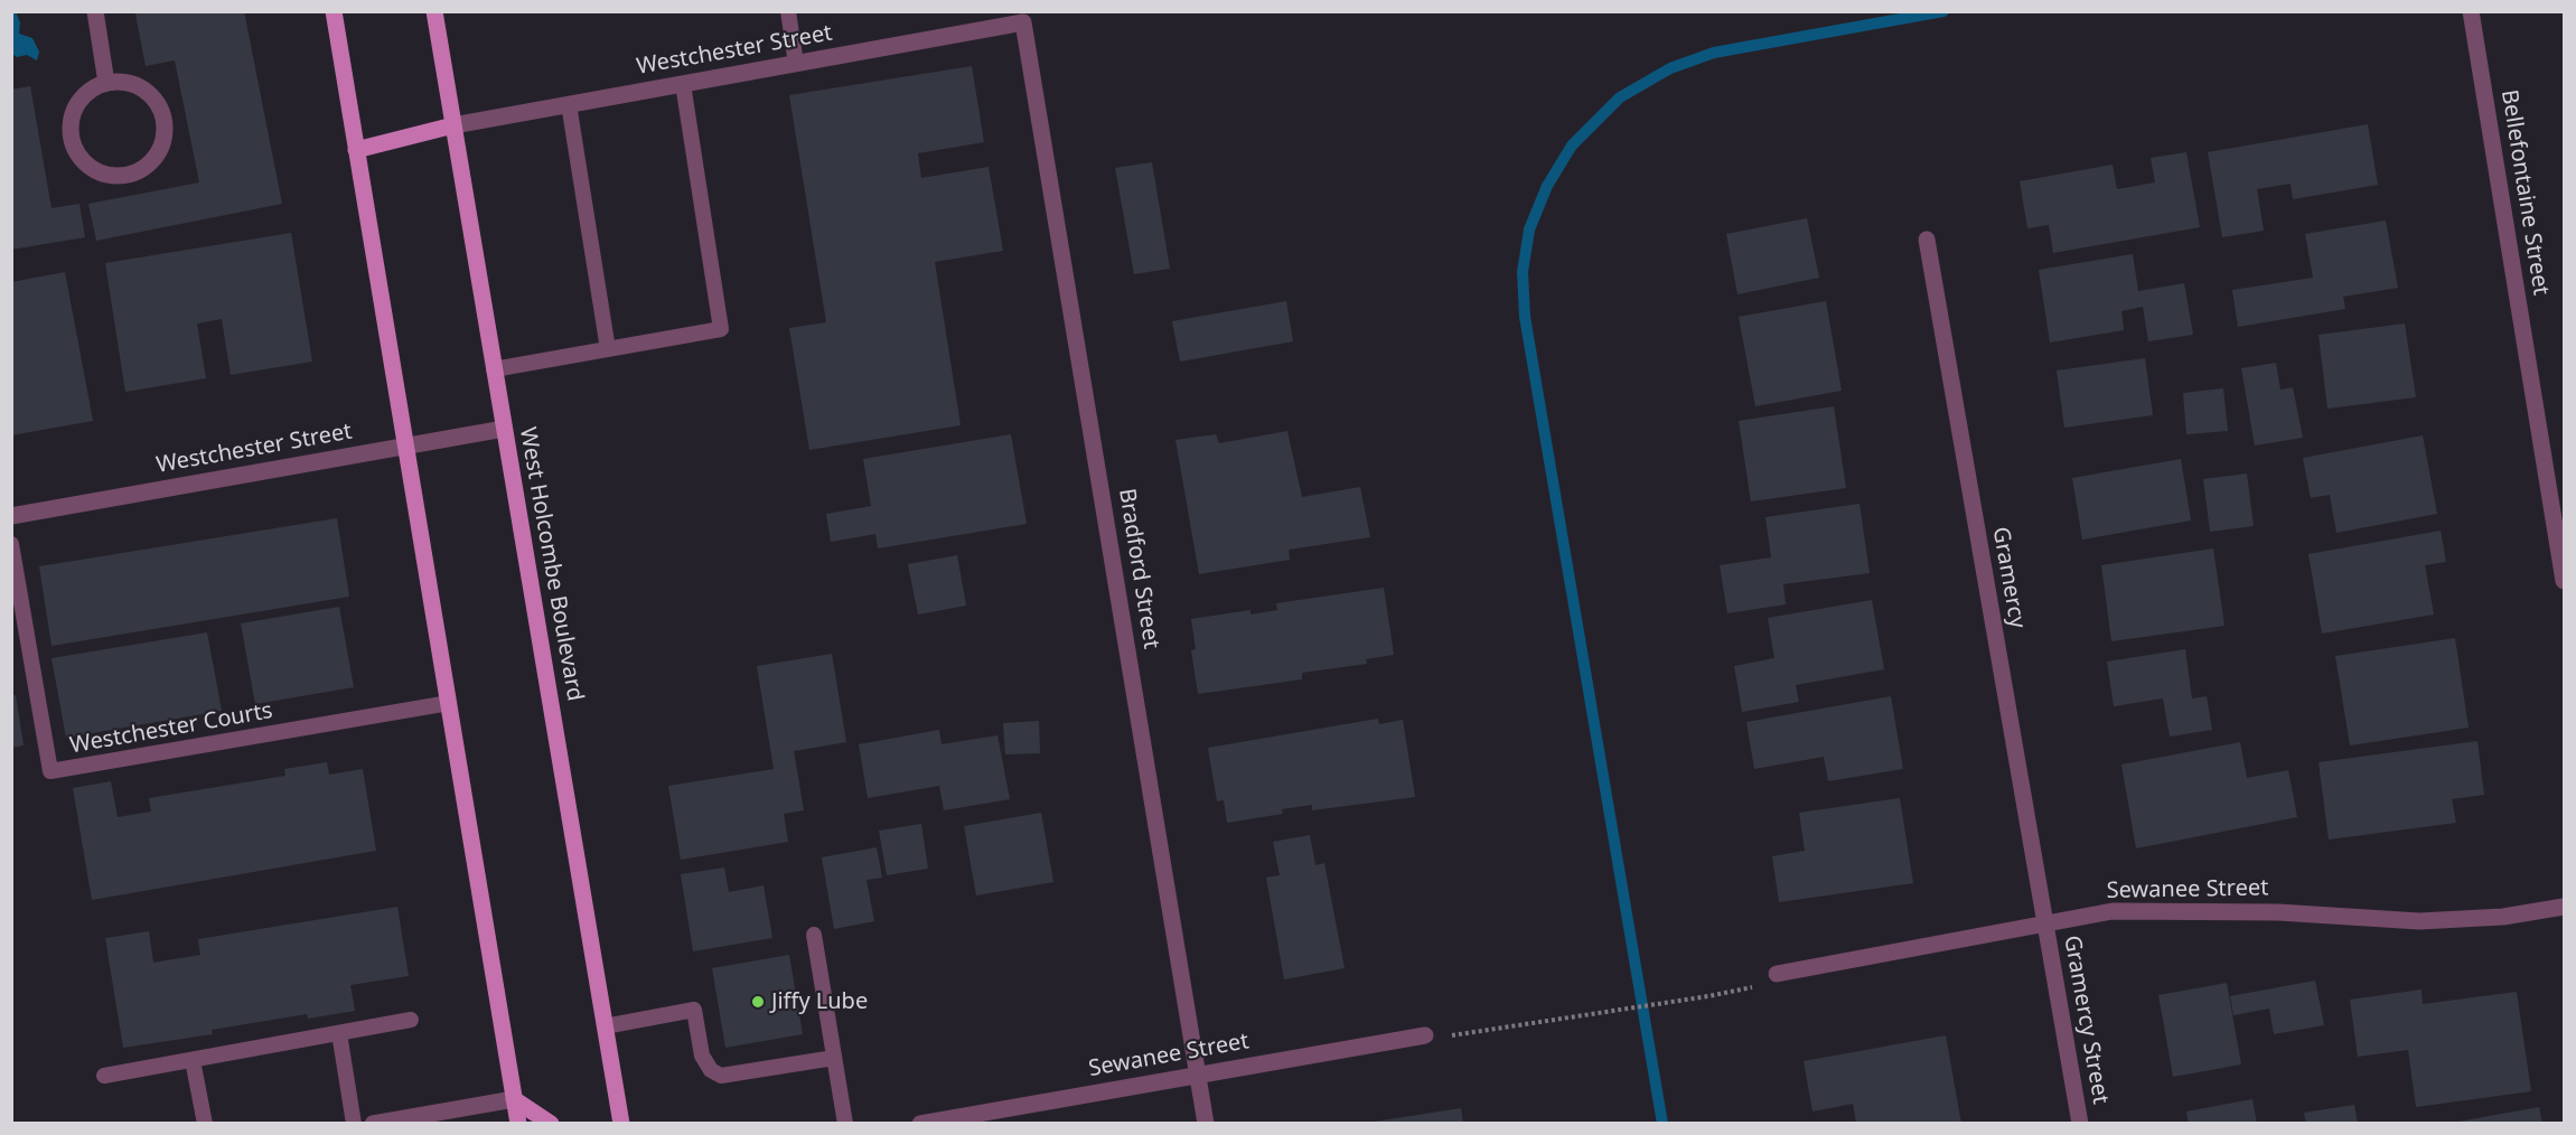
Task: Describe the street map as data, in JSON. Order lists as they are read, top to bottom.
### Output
{
  "streets": {
    "main road": ["West Holcombe Boulevard"],
    "street": [
      "Westchester Street",
      "Bellefontaine Street",
      "Bradford Street",
      "Gramercy",
      "Sewanee Street",
      "Gramercy Street"
    ],
    "lane": ["Westchester Courts"]
  },
  "crossings": [
    ["Westchester Street", "West Holcombe Boulevard"],
    ["Westchester Street", "Bradford Street"],
    ["Bradford Street", "Sewanee Street"],
    ["Gramercy", "Sewanee Street"],
    ["Gramercy", "Gramercy Street"],
    ["Sewanee Street", "Gramercy Street"]
  ],
  "places": ["Jiffy Lube"]
}
